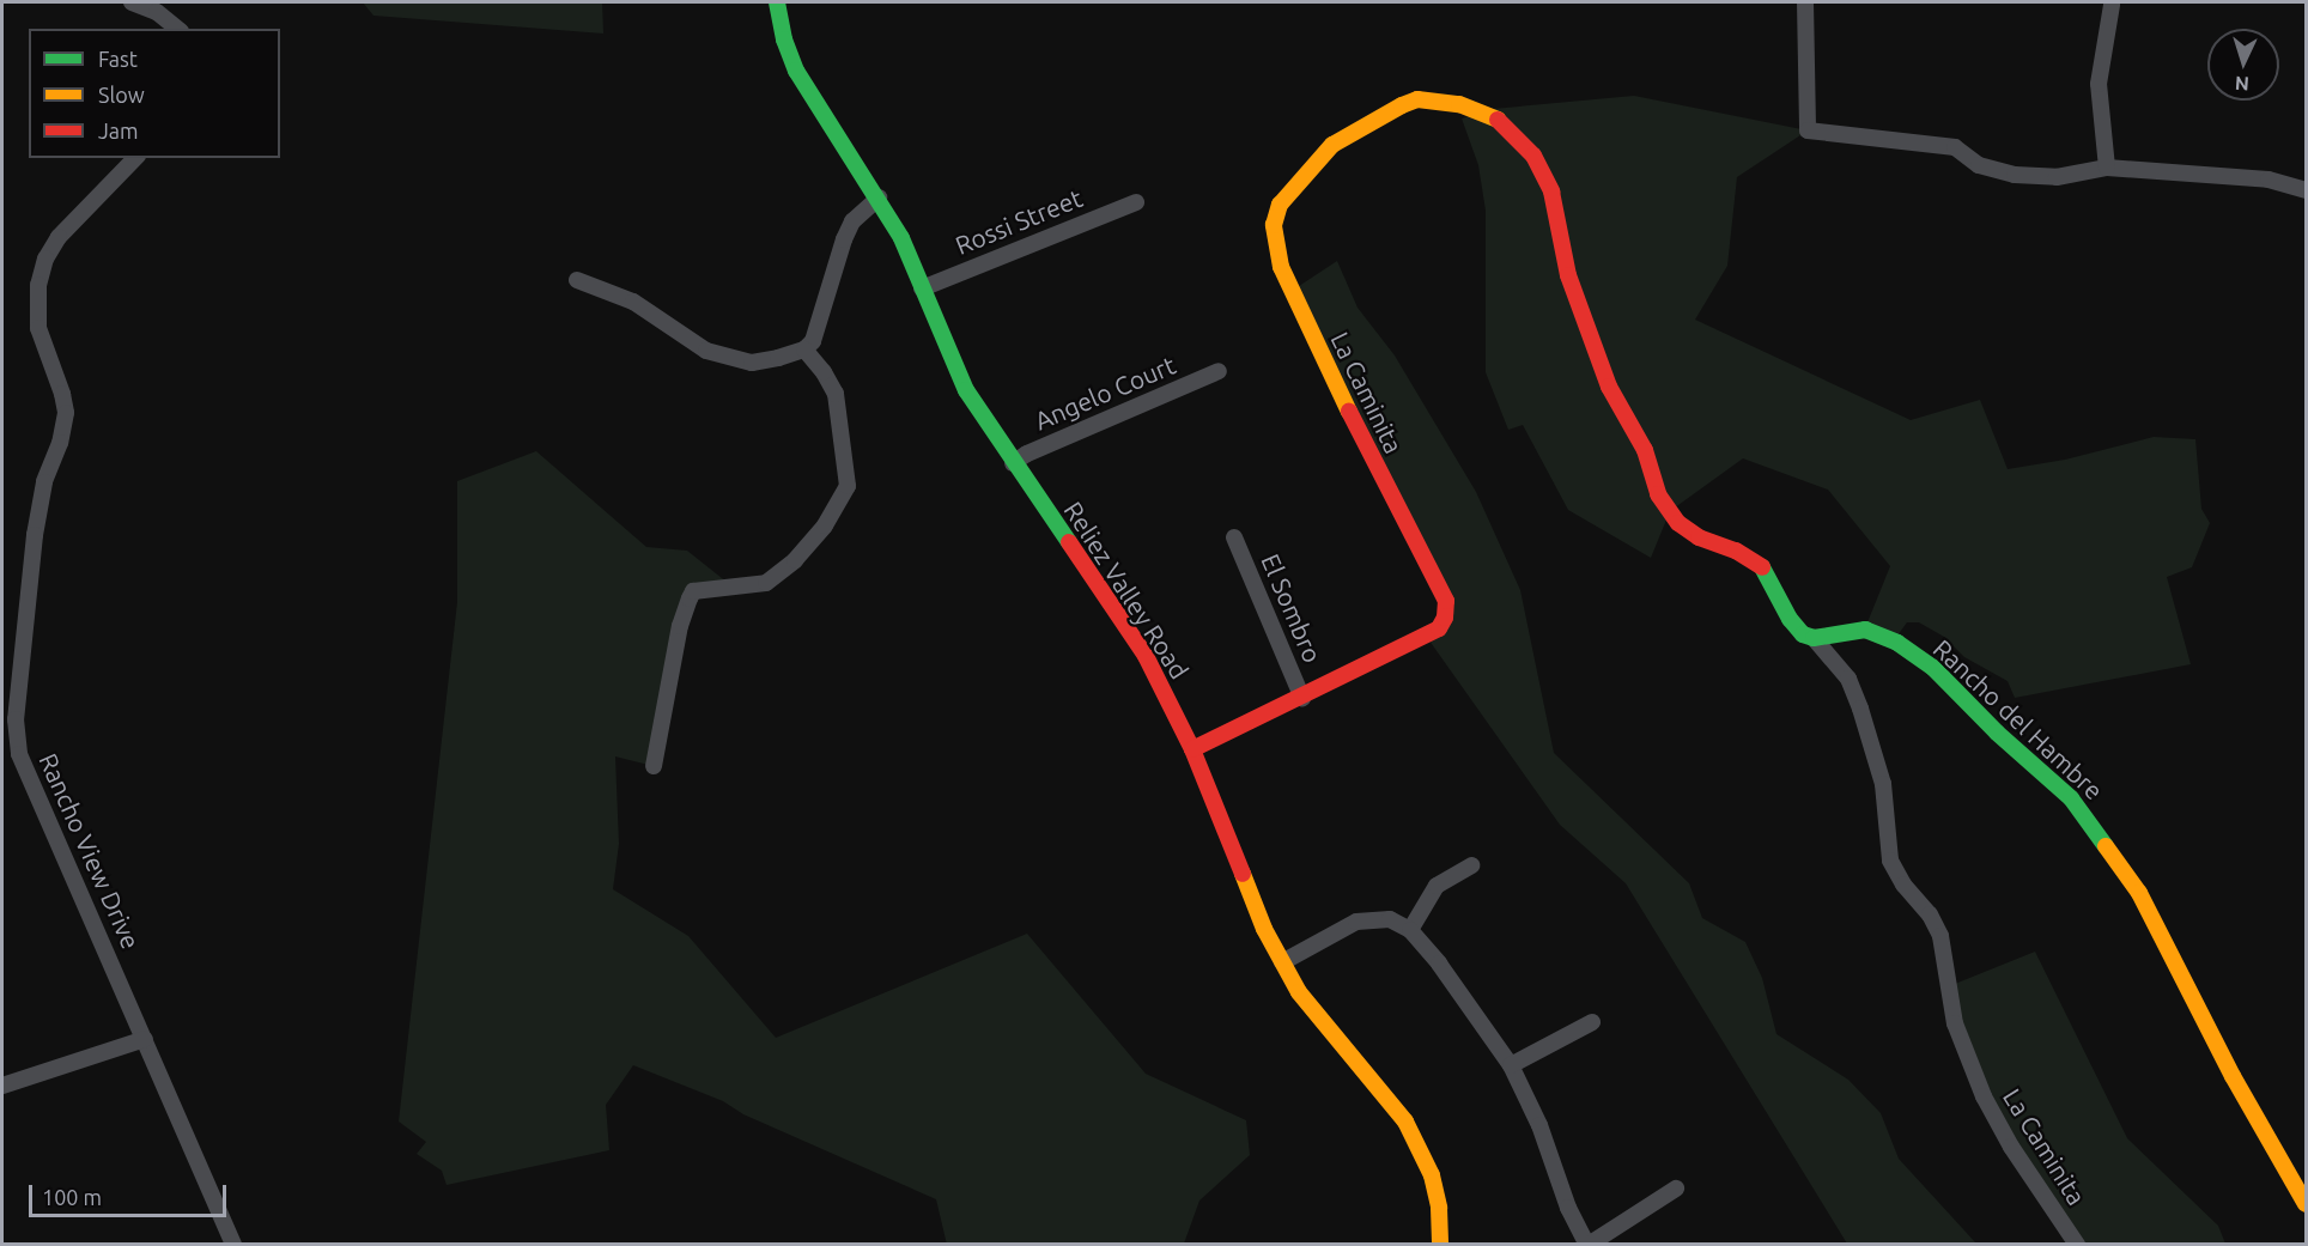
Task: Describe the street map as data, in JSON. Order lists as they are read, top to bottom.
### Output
{
  "streets": {
    "street": [
      "Rossi Street",
      "Angelo Court",
      "La Caminita",
      "Reliez Valley Road",
      "El Sombro",
      "Rancho del Hambre",
      "Rancho View Drive"
    ]
  },
  "crossings": [
    ["Rossi Street", "Reliez Valley Road"],
    ["Angelo Court", "Reliez Valley Road"],
    ["La Caminita", "Reliez Valley Road"],
    ["La Caminita", "El Sombro"],
    ["La Caminita", "Rancho del Hambre"]
  ],
  "legend": ["Fast", "Slow", "Jam"],
  "scale_bar": "100 m",
  "north": "bottom"
}
